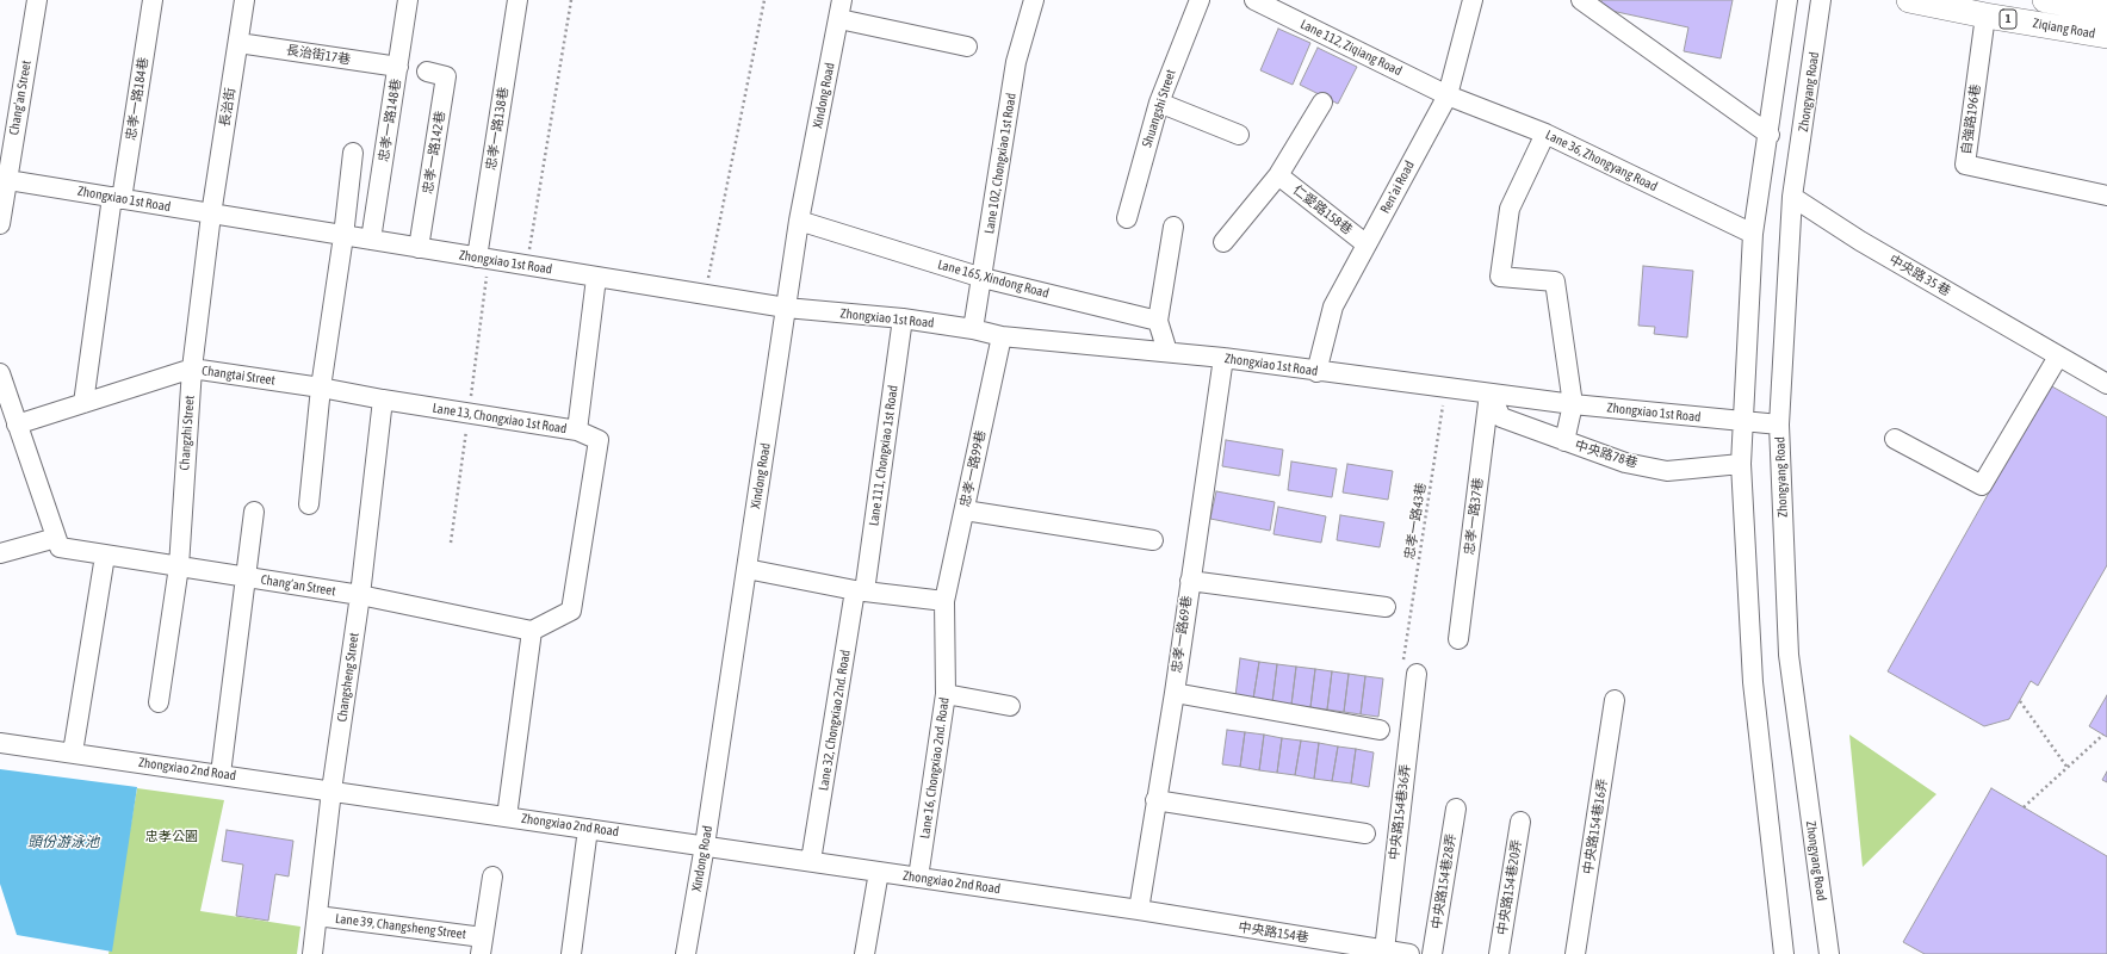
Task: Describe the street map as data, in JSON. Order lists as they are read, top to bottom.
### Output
{
  "streets": {
    "main road": ["1", "Ziqiang Road"],
    "street": [
      "Lane 112, Ziqiang Road",
      "長治街17巷",
      "Zhongyang Road",
      "Xindong Road",
      "Chang’an Street",
      "忠孝一路184巷",
      "長治街",
      "Shuangshi Street",
      "自強路196巷",
      "忠孝一路148巷",
      "忠孝一路138巷",
      "忠孝一路142巷",
      "Lane 36, Zhongyang Road",
      "Lane 102, Chongxiao 1st Road",
      "Ren’ai Road",
      "Zhongxiao 1st Road",
      "仁愛路158巷",
      "中央路 35 巷",
      "Lane 165, Xindong Road",
      "Changtai Street",
      "Lane 13, Chongxiao 1st Road",
      "Changzhi Street",
      "中央路78巷",
      "Lane 111, Chongxiao 1st Road",
      "忠孝一路99巷",
      "忠孝一路37巷",
      "忠孝一路69巷",
      "Changsheng Street",
      "Lane 32, Chongxiao 2nd. Road",
      "Lane 16, Chongxiao 2nd. Road",
      "Zhongxiao 2nd Road",
      "中央路154巷36弄",
      "中央路154巷16弄",
      "中央路154巷28弄",
      "中央路154巷20弄",
      "Lane 39, Changsheng Street",
      "中央路154巷"
    ],
    "path": ["忠孝一路43巷"]
  },
  "crossings": [
    ["Ziqiang Road", "自強路196巷"],
    ["Lane 112, Ziqiang Road", "Lane 36, Zhongyang Road"],
    ["Lane 112, Ziqiang Road", "Ren’ai Road"],
    ["長治街17巷", "長治街"],
    ["長治街17巷", "忠孝一路148巷"],
    ["Zhongyang Road", "Zhongxiao 1st Road"],
    ["Zhongyang Road", "中央路 35 巷"],
    ["Xindong Road", "Zhongxiao 1st Road"],
    ["Xindong Road", "Lane 165, Xindong Road"],
    ["Xindong Road", "Zhongxiao 2nd Road"],
    ["Chang’an Street", "Zhongxiao 1st Road"],
    ["Chang’an Street", "Changtai Street"],
    ["Chang’an Street", "Changzhi Street"],
    ["Chang’an Street", "Changsheng Street"],
    ["忠孝一路184巷", "Zhongxiao 1st Road"],
    ["忠孝一路184巷", "Changtai Street"],
    ["長治街", "Zhongxiao 1st Road"],
    ["長治街", "Changzhi Street"],
    ["忠孝一路148巷", "Zhongxiao 1st Road"],
    ["忠孝一路138巷", "Zhongxiao 1st Road"],
    ["忠孝一路142巷", "Zhongxiao 1st Road"],
    ["Lane 36, Zhongyang Road", "Ren’ai Road"],
    ["Lane 102, Chongxiao 1st Road", "Zhongxiao 1st Road"],
    ["Lane 102, Chongxiao 1st Road", "Lane 165, Xindong Road"],
    ["Ren’ai Road", "Zhongxiao 1st Road"],
    ["Ren’ai Road", "仁愛路158巷"],
    ["Zhongxiao 1st Road", "Lane 13, Chongxiao 1st Road"],
    ["Zhongxiao 1st Road", "Changzhi Street"],
    ["Zhongxiao 1st Road", "中央路78巷"],
    ["Zhongxiao 1st Road", "Lane 111, Chongxiao 1st Road"],
    ["Zhongxiao 1st Road", "忠孝一路99巷"],
    ["Zhongxiao 1st Road", "忠孝一路37巷"],
    ["Zhongxiao 1st Road", "忠孝一路43巷"],
    ["Zhongxiao 1st Road", "忠孝一路69巷"],
    ["Changtai Street", "Lane 13, Chongxiao 1st Road"],
    ["Changtai Street", "Changzhi Street"],
    ["Changtai Street", "Changsheng Street"],
    ["Lane 13, Chongxiao 1st Road", "Changsheng Street"],
    ["中央路78巷", "忠孝一路37巷"],
    ["Lane 111, Chongxiao 1st Road", "Lane 32, Chongxiao 2nd. Road"],
    ["忠孝一路99巷", "Lane 16, Chongxiao 2nd. Road"],
    ["忠孝一路69巷", "Zhongxiao 2nd Road"],
    ["忠孝一路69巷", "中央路154巷"],
    ["Changsheng Street", "Zhongxiao 2nd Road"],
    ["Changsheng Street", "Lane 39, Changsheng Street"],
    ["Lane 32, Chongxiao 2nd. Road", "Zhongxiao 2nd Road"],
    ["Lane 16, Chongxiao 2nd. Road", "Zhongxiao 2nd Road"],
    ["Zhongxiao 2nd Road", "中央路154巷"],
    ["中央路154巷36弄", "中央路154巷"]
  ],
  "water": ["頭份游泳池"],
  "parks": ["忠孝公園"]
}
